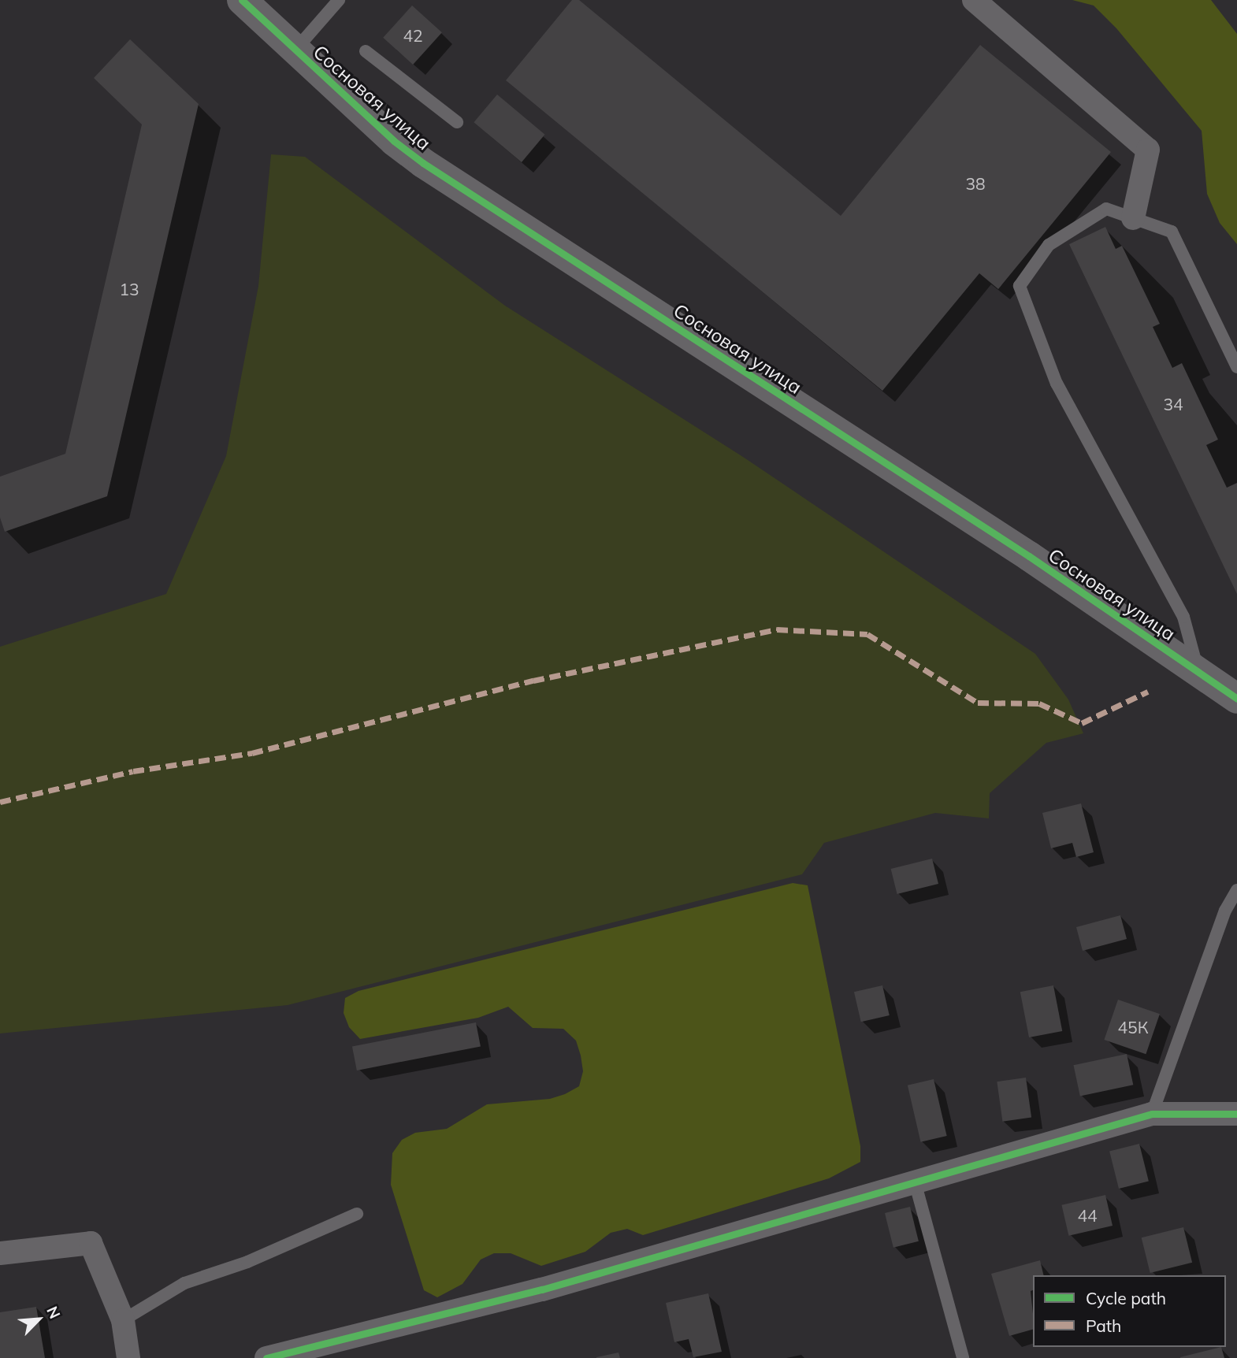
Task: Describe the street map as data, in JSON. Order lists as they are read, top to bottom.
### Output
{
  "streets": {
    "street": ["Сосновая улица"]
  },
  "house_numbers": [
    "42",
    "38",
    "13",
    "34",
    "45К",
    "44"
  ],
  "legend": ["Cycle path", "Path"],
  "north": "top right"
}
